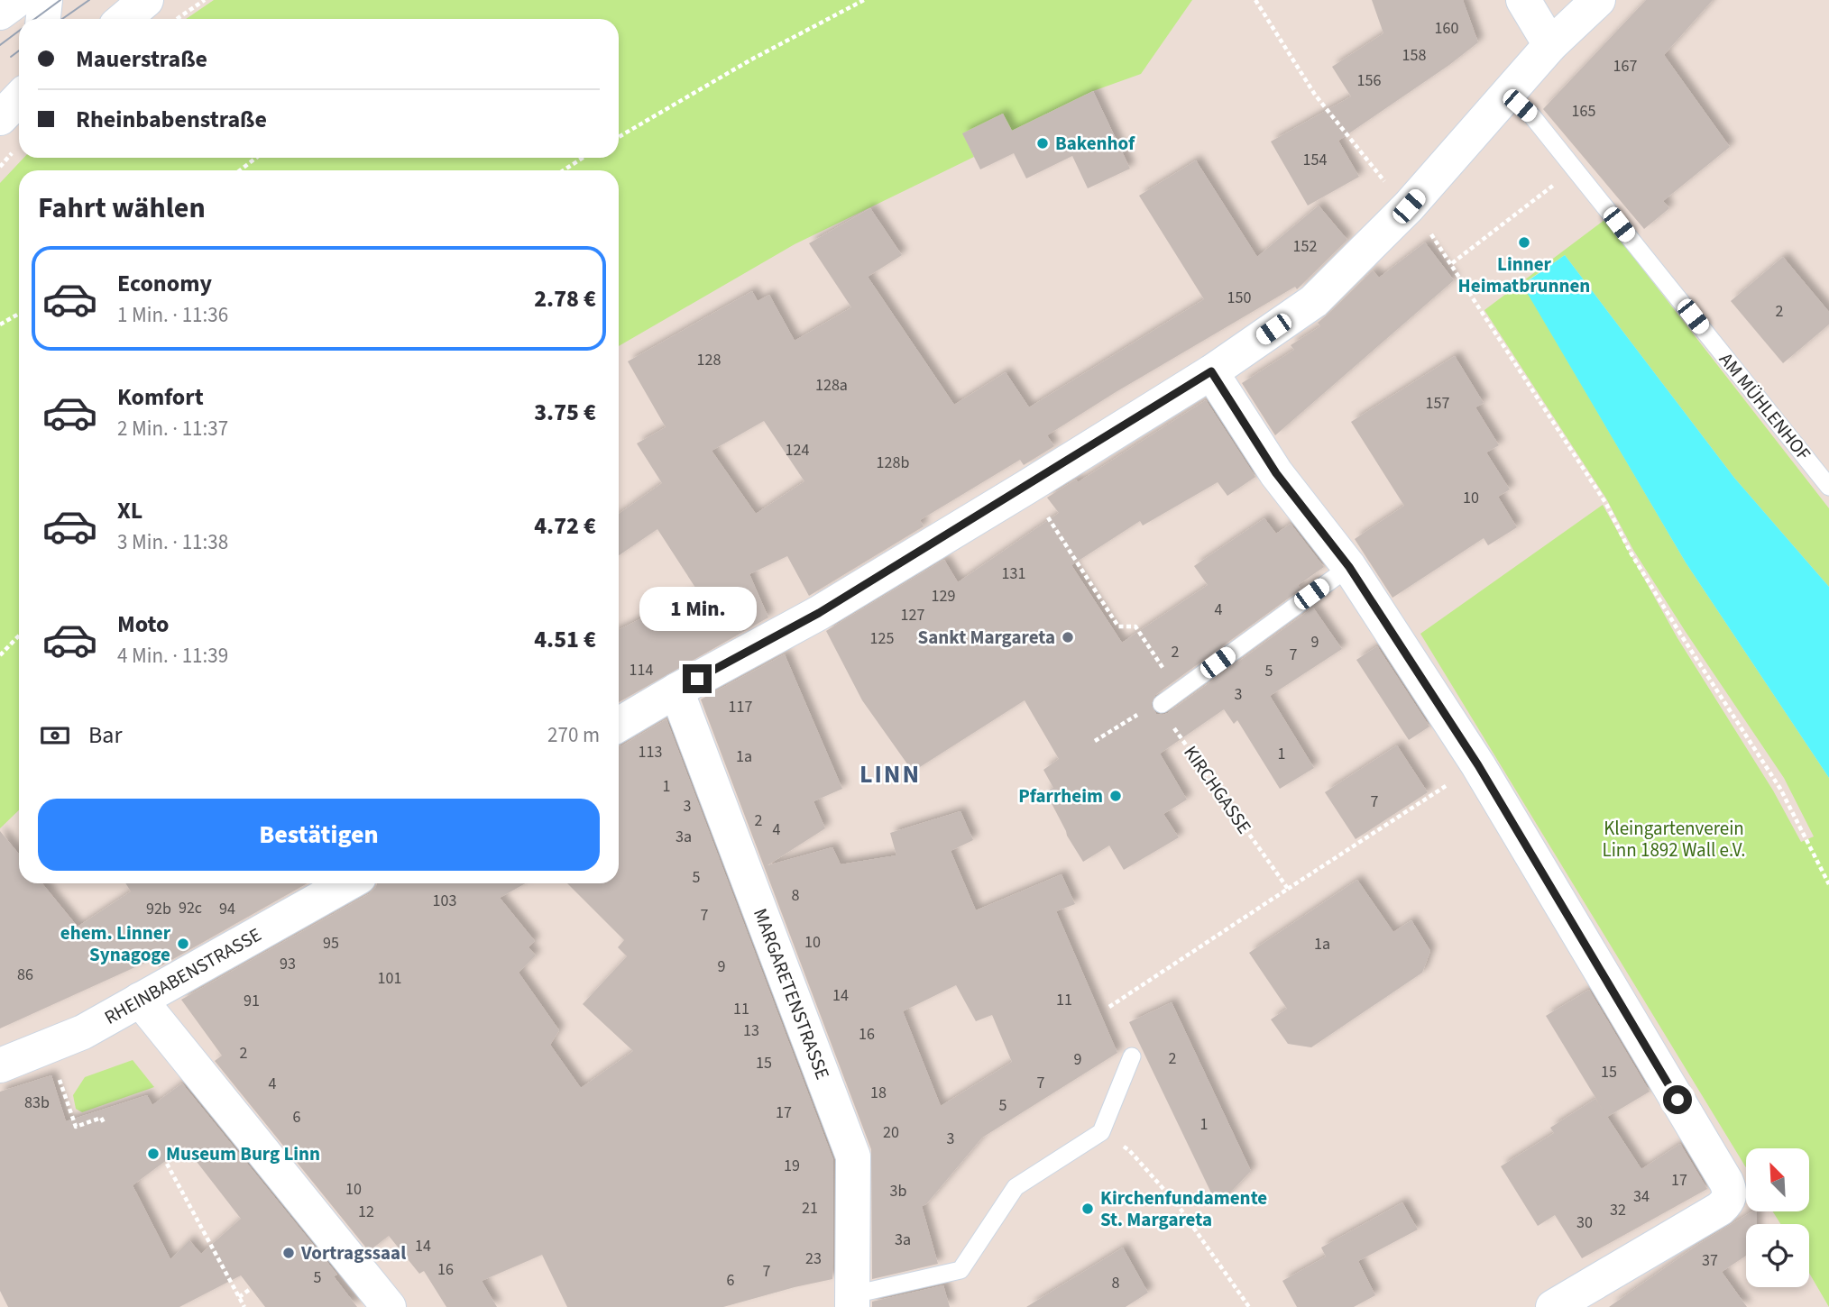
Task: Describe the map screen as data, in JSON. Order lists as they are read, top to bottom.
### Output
{
  "streets": {
    "street": ["RHEINBABENSTRASSE", "MARGARETENSTRASSE"],
    "lane": ["AM MÜHLENHOF"],
    "path": ["KIRCHGASSE"]
  },
  "districts": ["LINN"],
  "parks": ["Kleingartenverein Linn 1892 Wall e.V."],
  "places": [
    "Bakenhof",
    "Linner Heimatbrunnen",
    "Sankt Margareta",
    "Pfarrheim",
    "ehem. Linner Synagoge",
    "Museum Burg Linn",
    "Kirchenfundamente St. Margareta",
    "Vortragssaal"
  ],
  "house_numbers": [
    "160",
    "158",
    "167",
    "156",
    "165",
    "154",
    "152",
    "150",
    "2",
    "128",
    "128a",
    "157",
    "124",
    "128b",
    "10",
    "131",
    "129",
    "4",
    "127",
    "125",
    "9",
    "2",
    "7",
    "114",
    "5",
    "3",
    "117",
    "113",
    "1",
    "1a",
    "1",
    "7",
    "3",
    "2",
    "4",
    "3a",
    "5",
    "8",
    "103",
    "92c",
    "92b",
    "94",
    "7",
    "10",
    "95",
    "1a",
    "93",
    "9",
    "86",
    "101",
    "14",
    "11",
    "91",
    "11",
    "13",
    "16",
    "2",
    "2",
    "9",
    "15",
    "15",
    "7",
    "4",
    "18",
    "83b",
    "5",
    "17",
    "6",
    "1",
    "20",
    "3",
    "19",
    "17",
    "10",
    "3b",
    "34",
    "21",
    "32",
    "12",
    "30",
    "3a",
    "14",
    "23",
    "37",
    "16",
    "7",
    "5",
    "6",
    "8"
  ],
  "north": "top left",
  "page": {
    "banner": ["Mauerstraße", "Rheinbabenstraße"],
    "heading": "Fahrt wählen",
    "list": [
      {
        "name": "Economy",
        "note": "1 Min. · 11:36",
        "value": "2.78 €"
      },
      {
        "name": "Komfort",
        "note": "2 Min. · 11:37",
        "value": "3.75 €"
      },
      {
        "name": "XL",
        "note": "3 Min. · 11:38",
        "value": "4.72 €"
      },
      {
        "name": "Moto",
        "note": "4 Min. · 11:39",
        "value": "4.51 €"
      }
    ],
    "bubble": "1 Min.",
    "pay": ["Bar", "270 m"],
    "buttons": "Bestätigen"
  }
}
